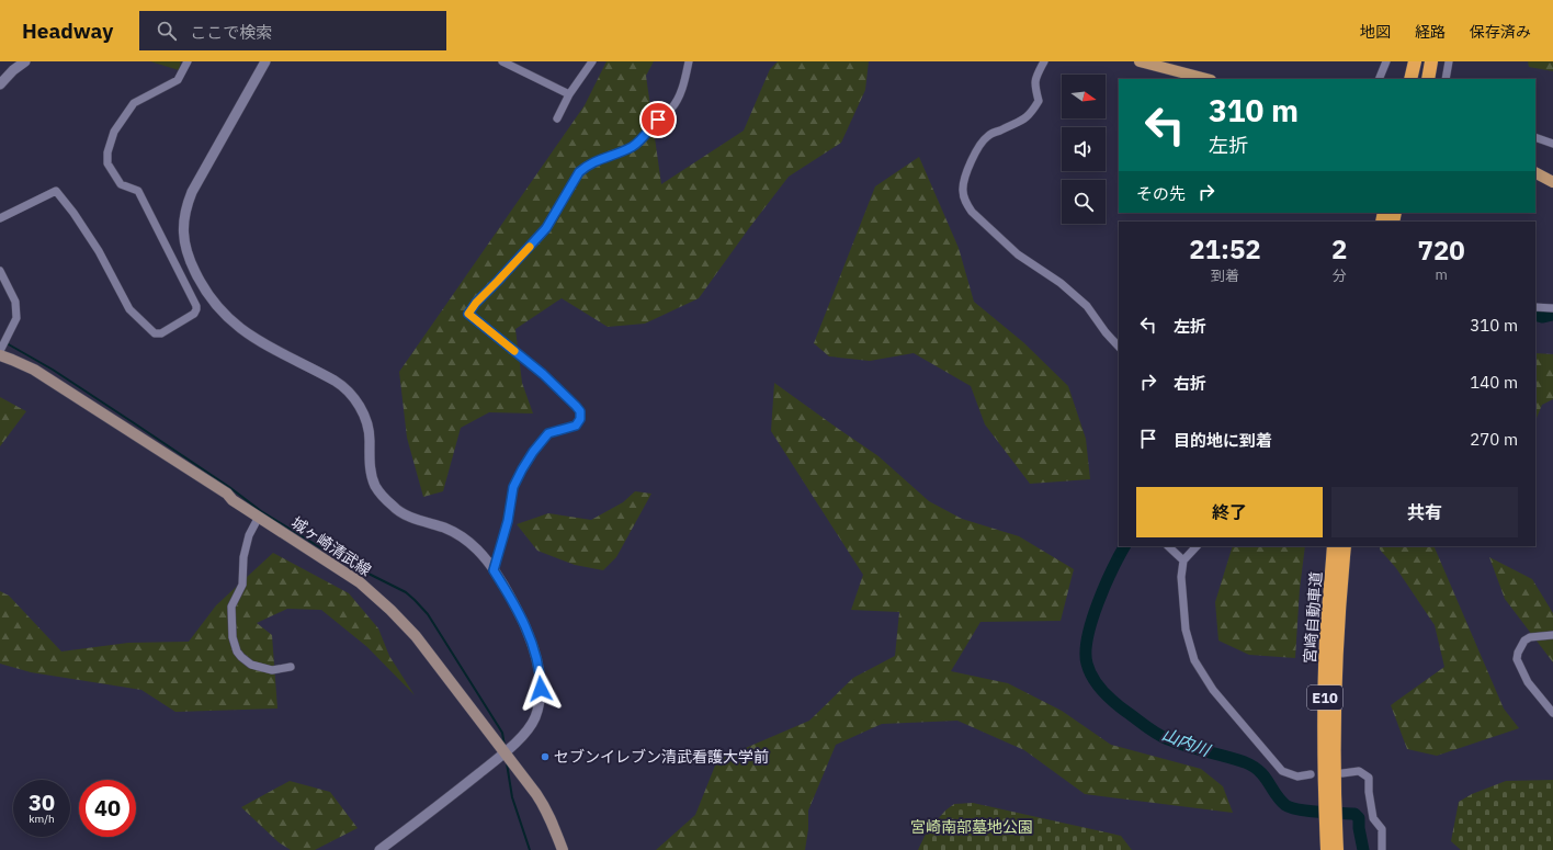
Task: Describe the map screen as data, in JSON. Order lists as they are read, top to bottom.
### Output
{
  "streets": {
    "highway": ["宮崎自動車道", "E10"],
    "main road": ["城ヶ崎清武線"]
  },
  "water": ["山内川"],
  "parks": ["宮崎南部墓地公園"],
  "places": ["セブンイレブン清武看護大学前"],
  "north": "right",
  "page": {
    "header": "Headway",
    "search": "ここで検索",
    "nav": ["地図", "経路", "保存済み"],
    "turn": ["310 m", "左折"],
    "then": "その先",
    "eta": [
      "21:52",
      "到着",
      "2",
      "分",
      "720",
      "m"
    ],
    "list": [
      {
        "name": "左折",
        "value": "310 m"
      },
      {
        "name": "右折",
        "value": "140 m"
      },
      {
        "name": "目的地に到着",
        "value": "270 m"
      }
    ],
    "buttons": ["終了", "共有"],
    "speed": "30 km/h",
    "limit": "40"
  }
}
